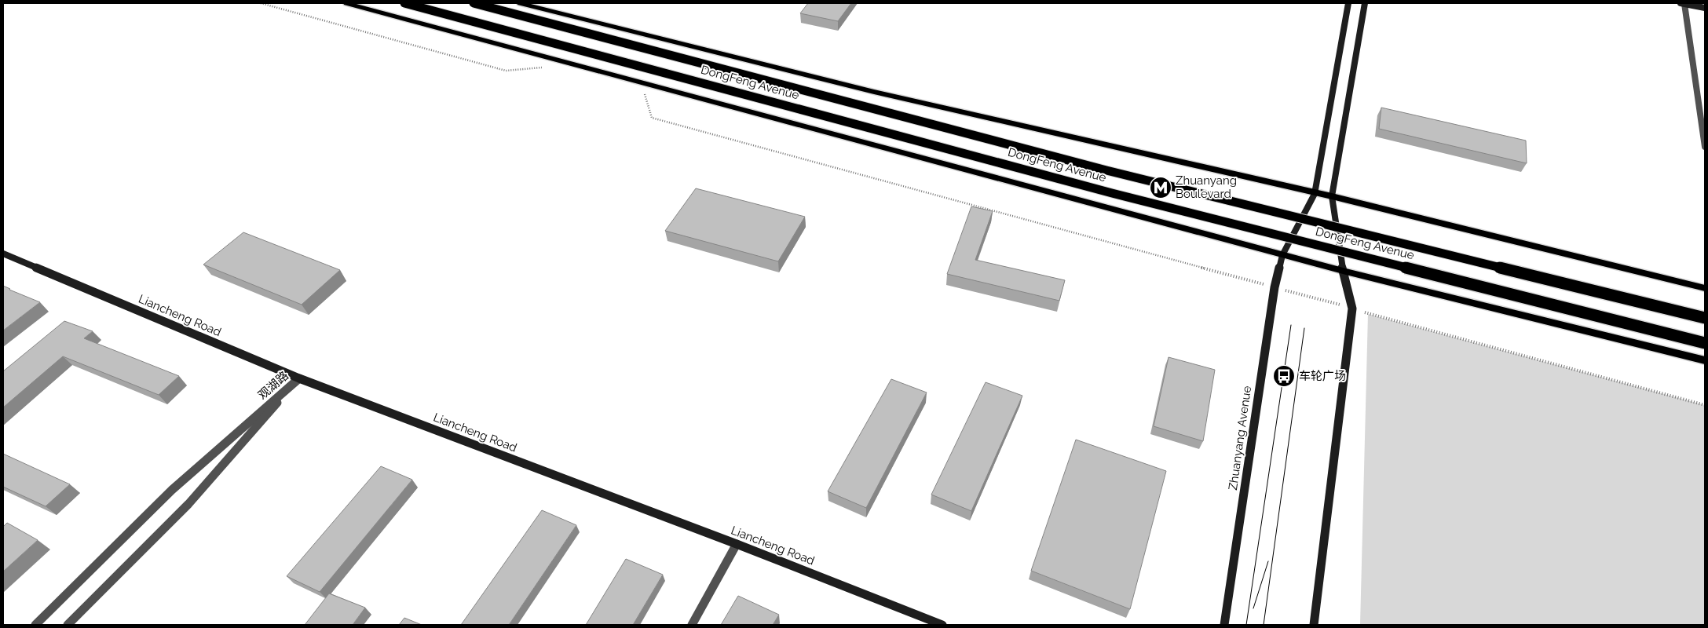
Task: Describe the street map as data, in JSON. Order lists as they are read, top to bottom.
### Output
{
  "streets": {
    "highway": ["DongFeng Avenue"],
    "main road": ["Liancheng Road", "Zhuanyang Avenue"],
    "street": ["观湖路"]
  },
  "crossings": [
    ["Liancheng Road", "观湖路"]
  ],
  "places": {
    "metro station": ["Zhuanyang Boulevard"],
    "bus stop": ["车轮广场"]
  }
}
